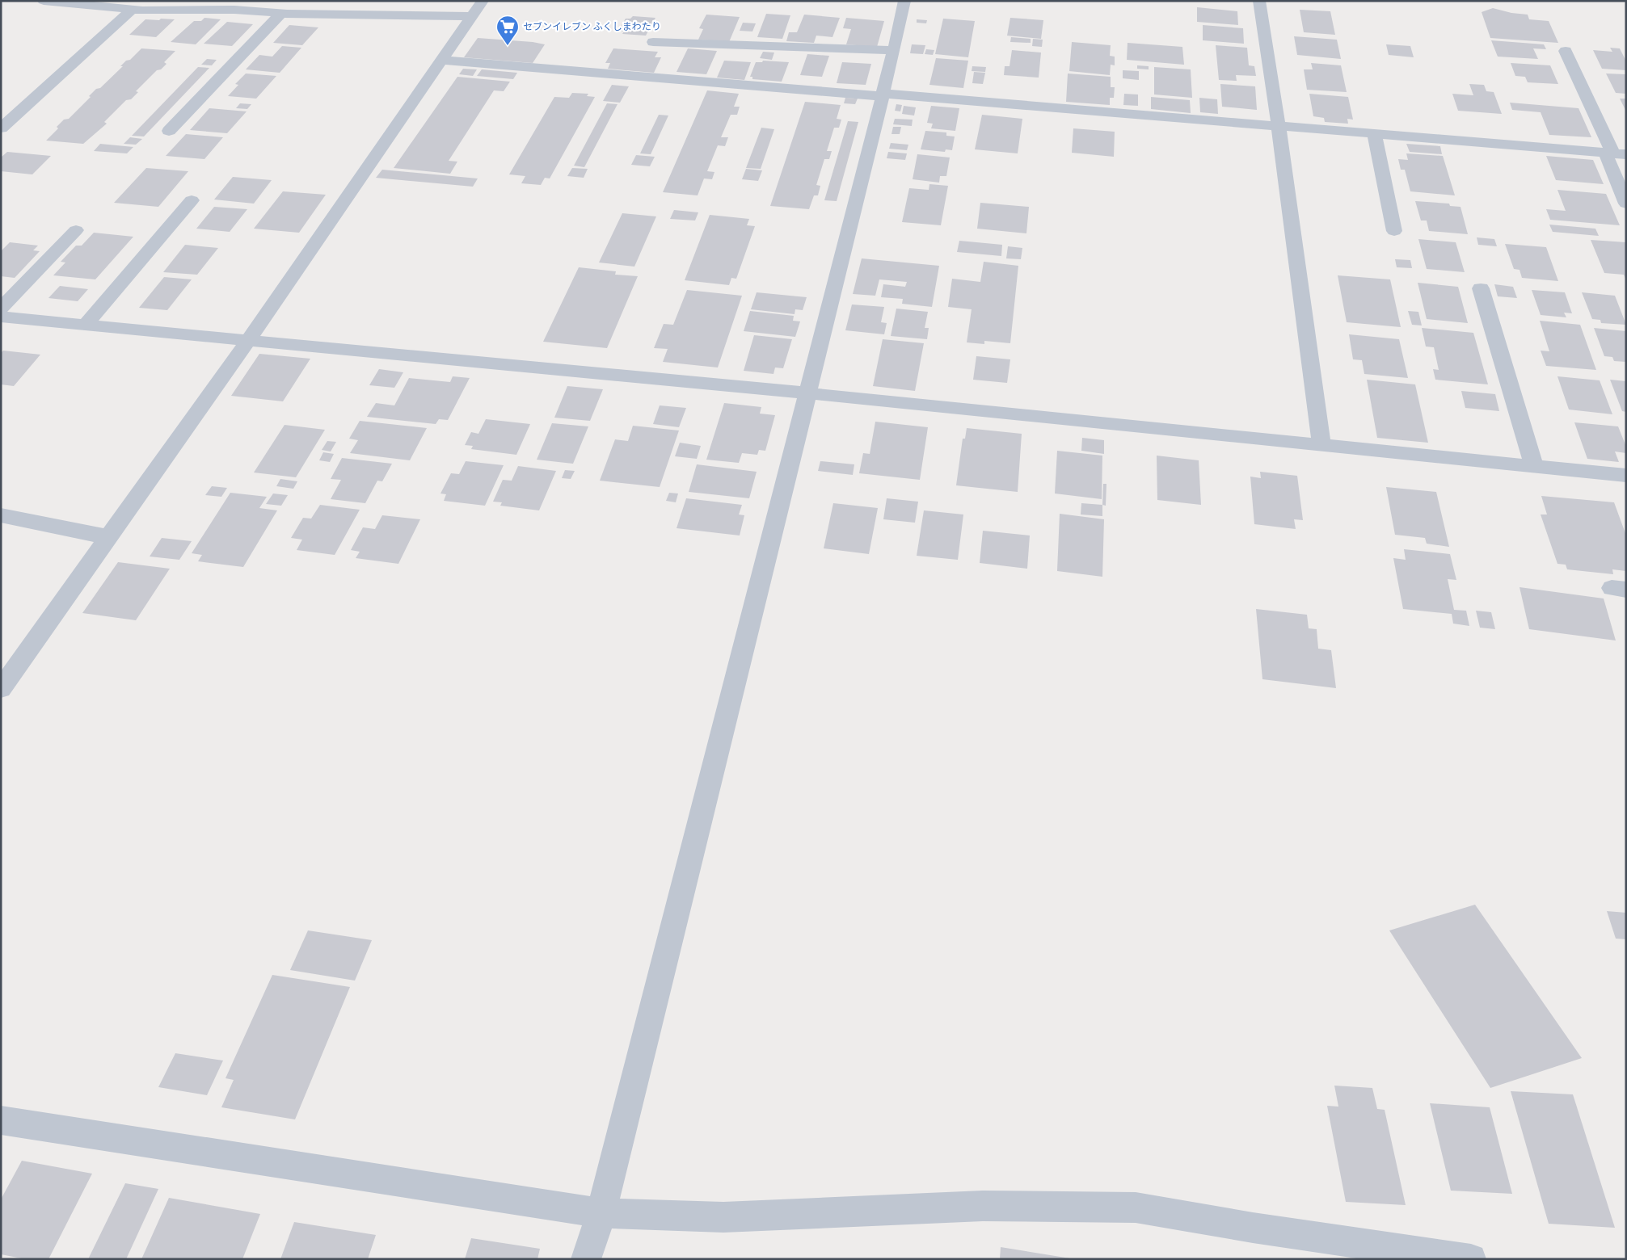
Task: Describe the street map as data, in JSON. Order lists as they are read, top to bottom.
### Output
{
  "places": {
    "supermarket": ["セブンイレブン ふくしまわたり"]
  }
}
